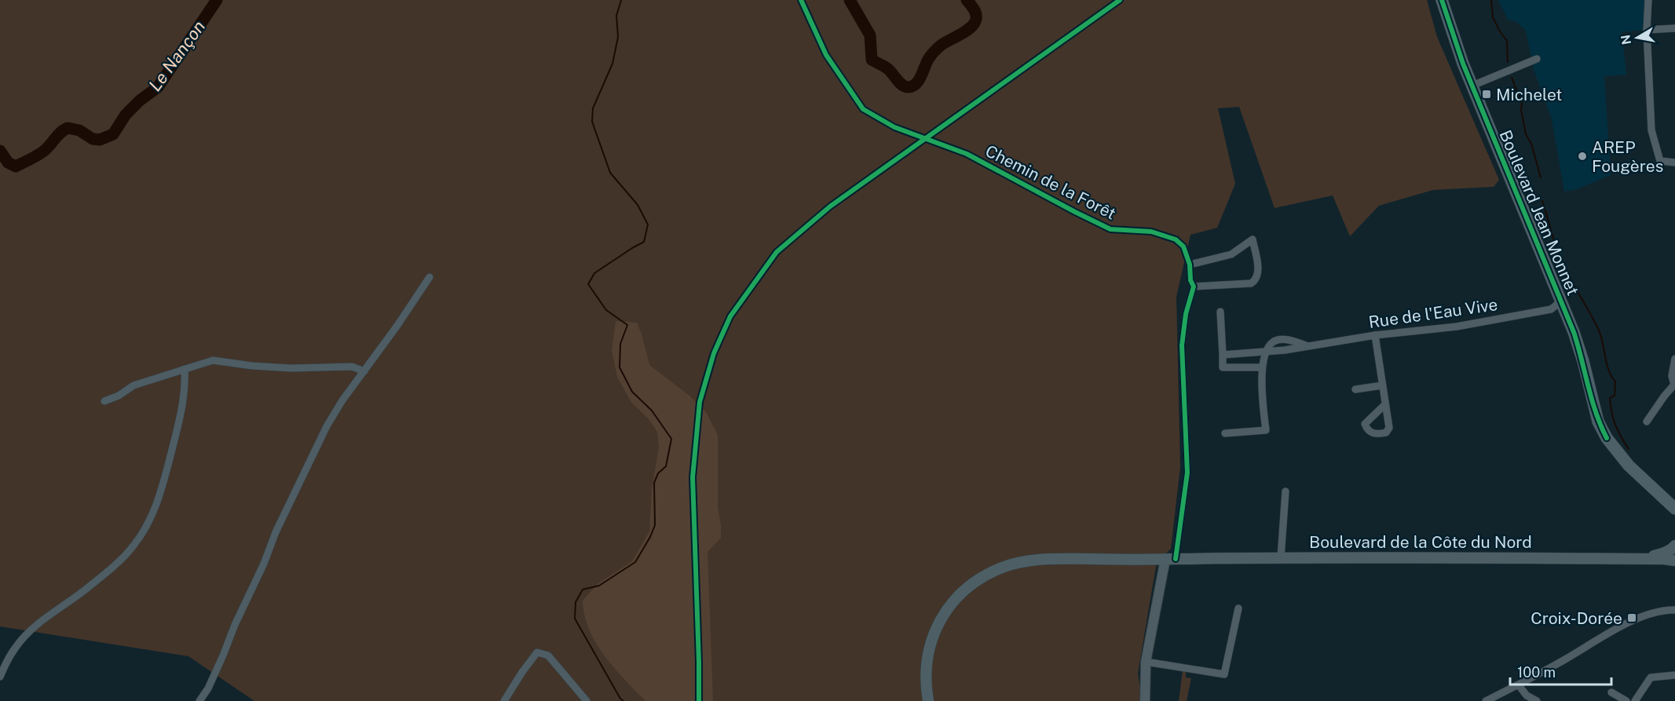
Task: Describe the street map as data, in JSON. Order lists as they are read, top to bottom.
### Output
{
  "streets": {
    "main road": ["Boulevard Jean Monnet", "Boulevard de la Côte du Nord"],
    "street": ["Chemin de la Forêt", "Rue de l'Eau Vive"]
  },
  "crossings": [
    ["Chemin de la Forêt", "Boulevard de la Côte du Nord"],
    ["Boulevard Jean Monnet", "Rue de l'Eau Vive"]
  ],
  "water": ["Le Nançon"],
  "places": {
    "transit": ["Michelet", "Croix-Dorée"],
    "other": ["AREP Fougères"]
  },
  "scale_bar": "100 m",
  "north": "left"
}
